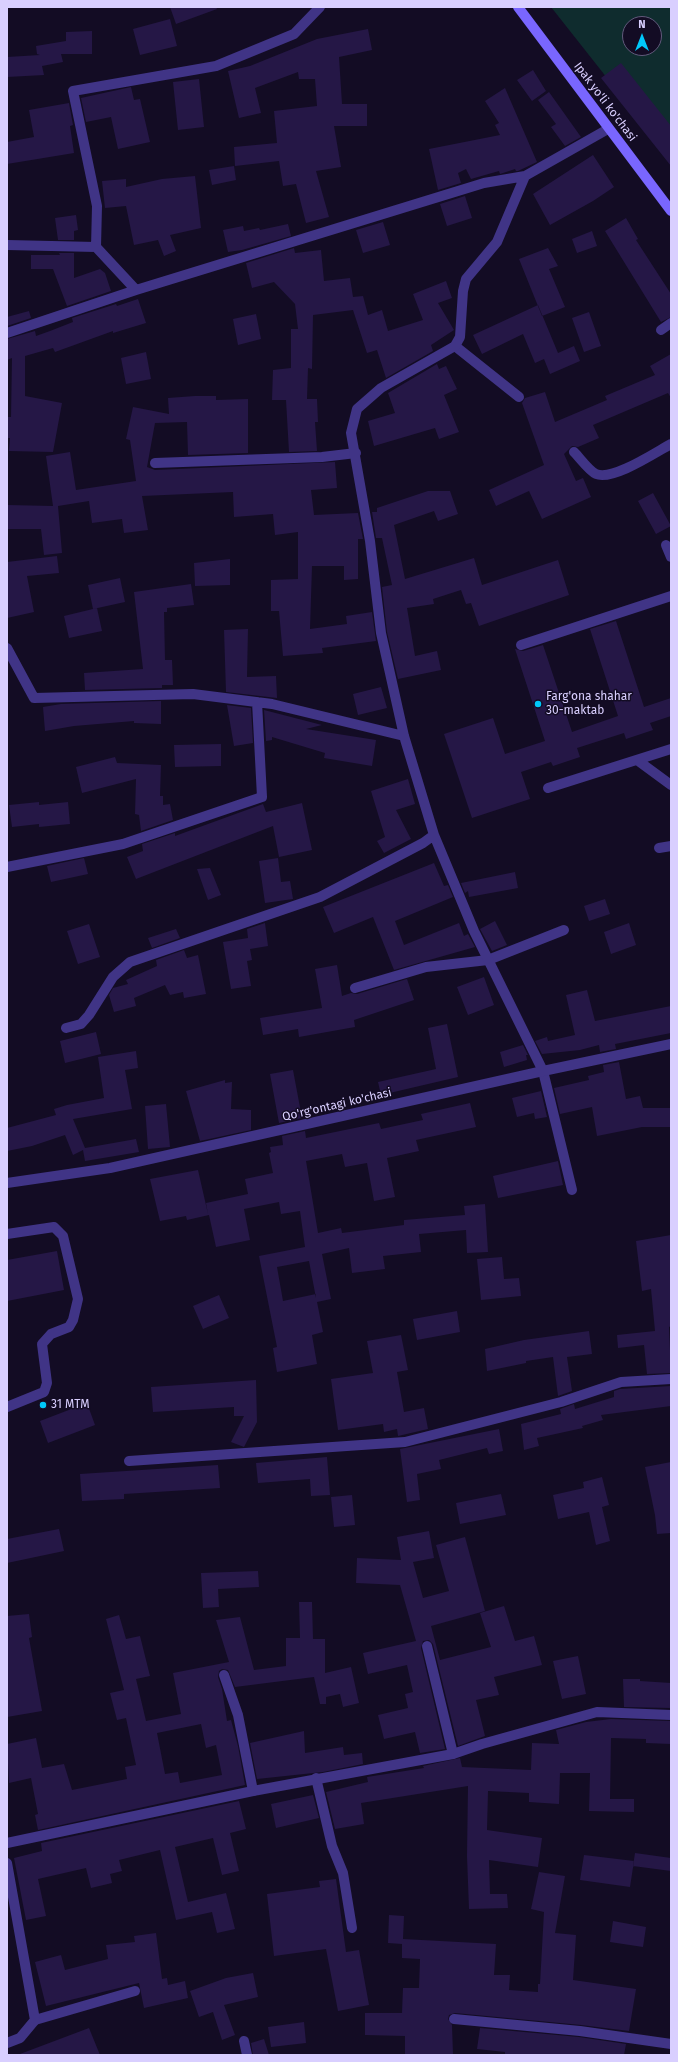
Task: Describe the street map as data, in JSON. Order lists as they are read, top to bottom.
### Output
{
  "streets": {
    "main road": ["Ipak yo'li ko'chasi"],
    "street": ["Qo'rg'ontagi ko'chasi"]
  },
  "places": ["Farg'ona shahar 30-maktab", "31 MTM"],
  "north": "top"
}
